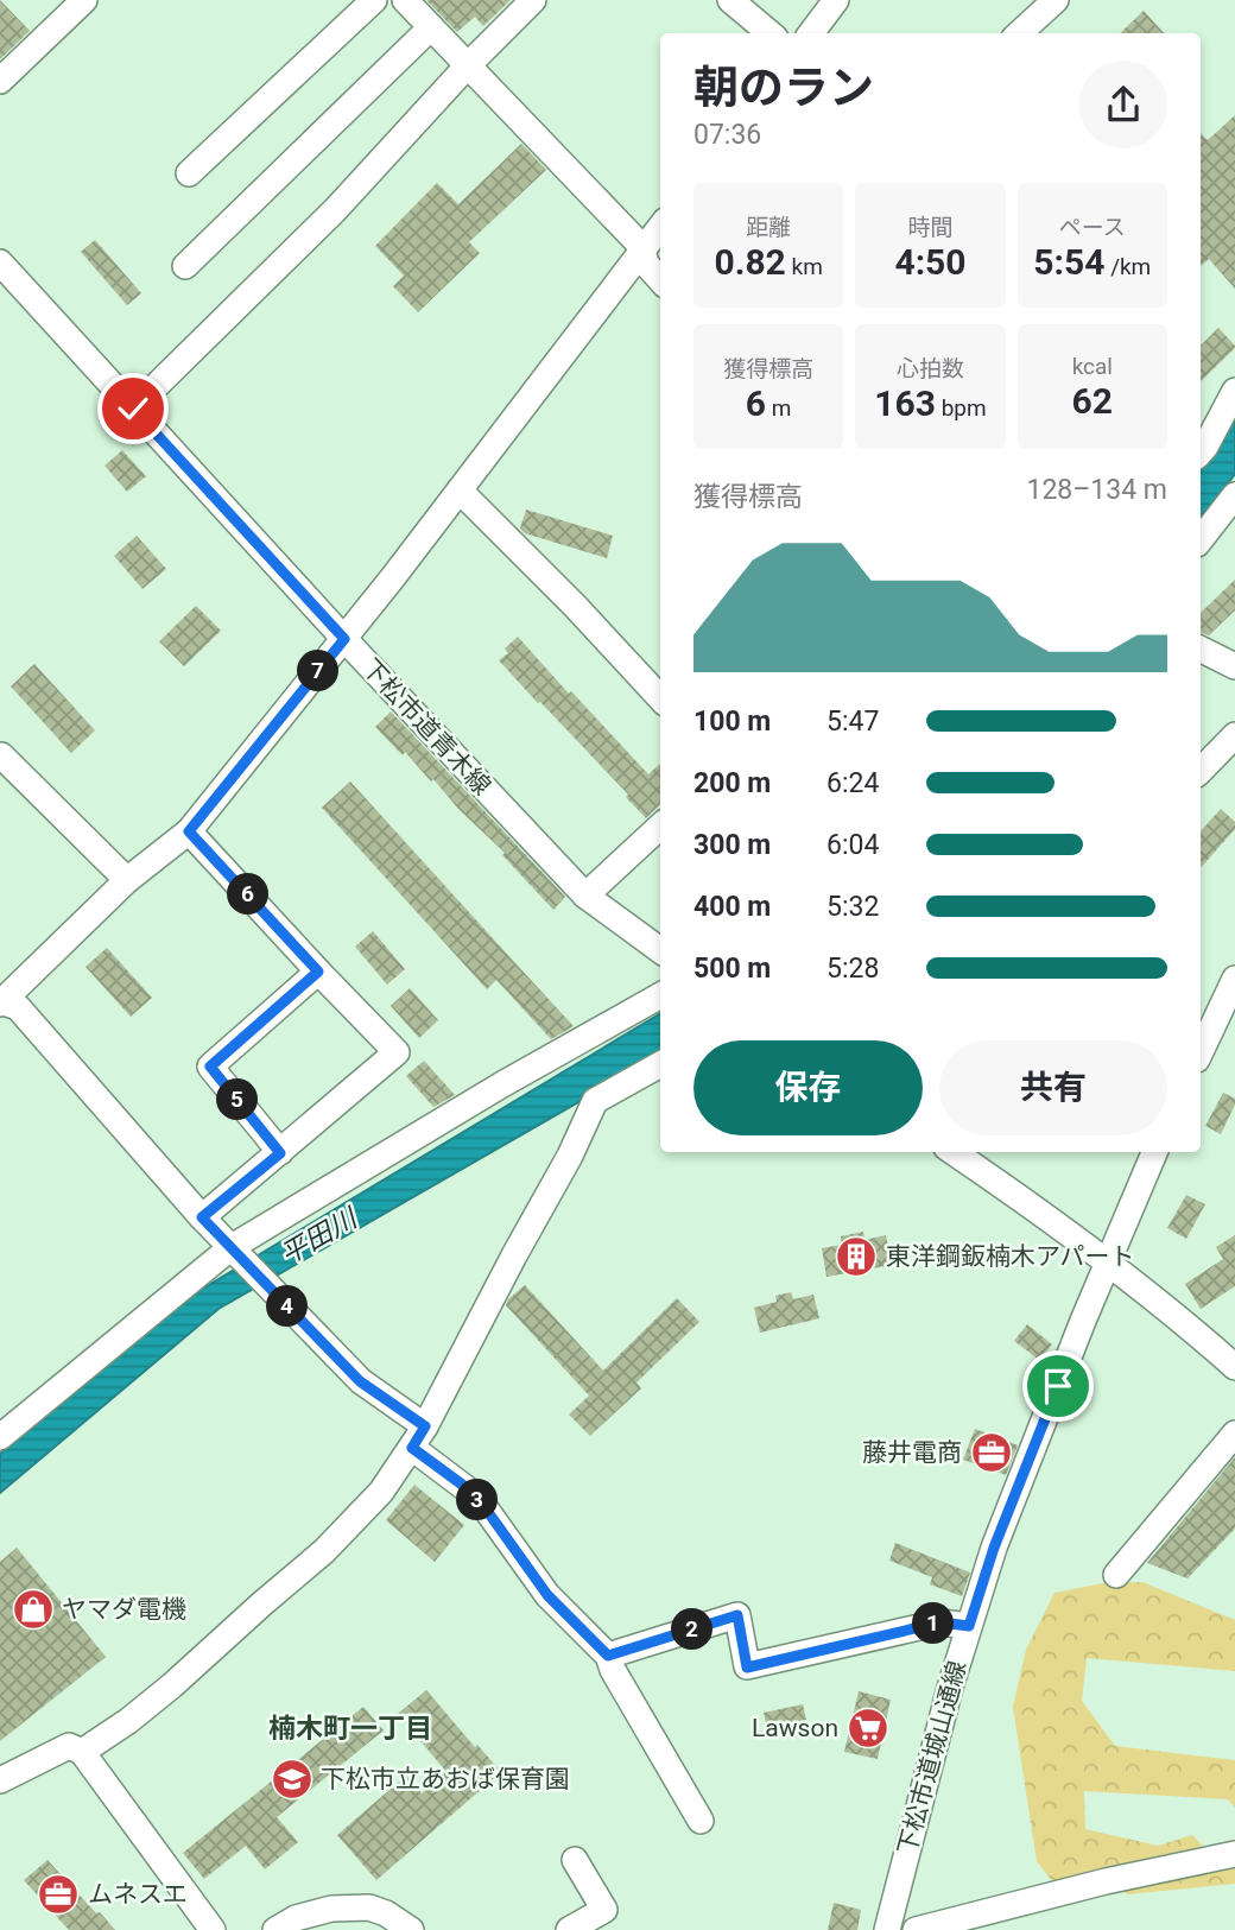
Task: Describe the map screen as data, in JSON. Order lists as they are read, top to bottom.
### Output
{
  "streets": {
    "street": ["下松市道青木線", "下松市道城山通線"]
  },
  "districts": ["楠木町一丁目"],
  "water": ["平田川"],
  "places": {
    "building": ["東洋鋼鈑楠木アパート"],
    "office": ["藤井電商", "ムネスエ"],
    "shop": ["ヤマダ電機"],
    "supermarket": ["Lawson"],
    "school or university": ["下松市立あおば保育園"]
  },
  "page": {
    "heading": ["朝のラン", "07:36"],
    "stats": [
      ["距離", "0.82 km"],
      ["時間", "4:50"],
      ["ペース", "5:54 /km"],
      ["獲得標高", "6 m"],
      ["心拍数", "163 bpm"],
      ["kcal", "62"]
    ],
    "chart": ["獲得標高", "128–134 m"],
    "pins": [
      "7",
      "6",
      "5",
      "4",
      "3",
      "1",
      "2"
    ],
    "list": [
      {
        "name": "100 m",
        "note": "5:47"
      },
      {
        "name": "200 m",
        "note": "6:24"
      },
      {
        "name": "300 m",
        "note": "6:04"
      },
      {
        "name": "400 m",
        "note": "5:32"
      },
      {
        "name": "500 m",
        "note": "5:28"
      }
    ],
    "buttons": ["保存", "共有"]
  }
}
